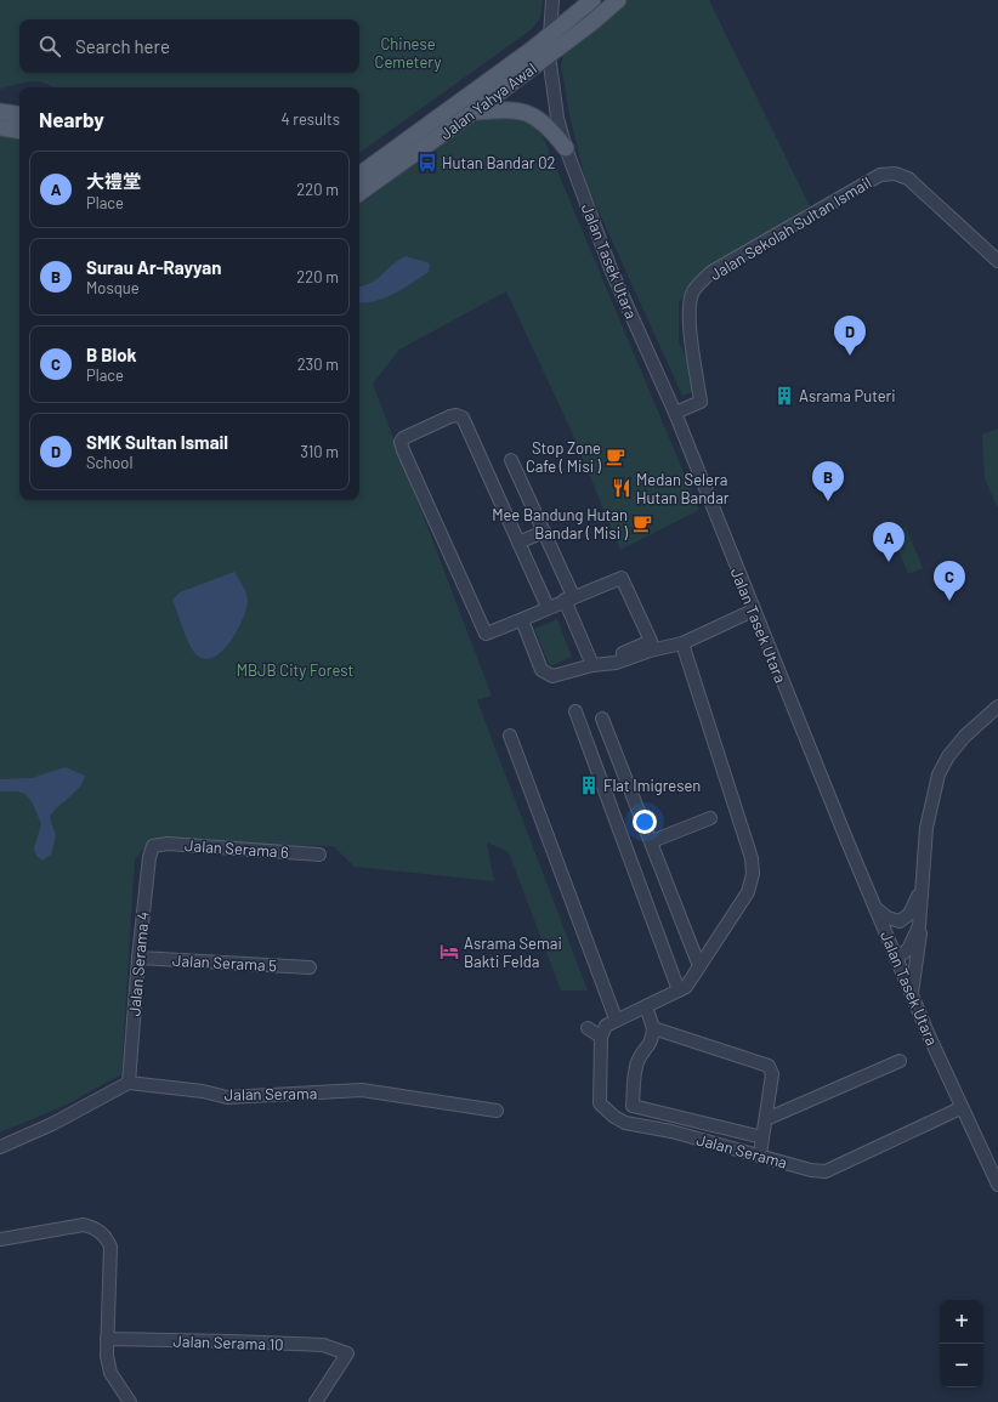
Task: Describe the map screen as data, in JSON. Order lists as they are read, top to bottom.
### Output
{
  "streets": {
    "main road": ["Jalan Yahya Awal"],
    "street": [
      "Jalan Sekolah Sultan Ismail",
      "Jalan Tasek Utara",
      "Jalan Serama 6",
      "Jalan Serama 5",
      "Jalan Serama 4",
      "Jalan Serama",
      "Jalan Serama 10"
    ]
  },
  "crossings": [
    ["Jalan Yahya Awal", "Jalan Tasek Utara"],
    ["Jalan Sekolah Sultan Ismail", "Jalan Tasek Utara"],
    ["Jalan Tasek Utara", "Jalan Serama"],
    ["Jalan Serama 6", "Jalan Serama 4"],
    ["Jalan Serama 5", "Jalan Serama 4"],
    ["Jalan Serama 4", "Jalan Serama"]
  ],
  "parks": ["Chinese Cemetery", "MBJB City Forest"],
  "places": {
    "bus stop": ["Hutan Bandar 02"],
    "building": ["Asrama Puteri", "Flat Imigresen"],
    "cafe": ["Stop Zone Cafe ( Misi )", "Mee Bandung Hutan Bandar ( Misi )"],
    "restaurant": ["Medan Selera Hutan Bandar"],
    "hotel": ["Asrama Semai Bakti Felda"]
  },
  "page": {
    "search": "Search here",
    "heading": ["Nearby", "4 results"],
    "list": [
      {
        "mark": "A",
        "name": "大禮堂",
        "note": "Place",
        "value": "220 m"
      },
      {
        "mark": "B",
        "name": "Surau Ar-Rayyan",
        "note": "Mosque",
        "value": "220 m"
      },
      {
        "mark": "C",
        "name": "B Blok",
        "note": "Place",
        "value": "230 m"
      },
      {
        "mark": "D",
        "name": "SMK Sultan Ismail",
        "note": "School",
        "value": "310 m"
      }
    ],
    "pins": [
      "D",
      "B",
      "A",
      "C"
    ],
    "map_buttons": ["+", "−"]
  }
}
